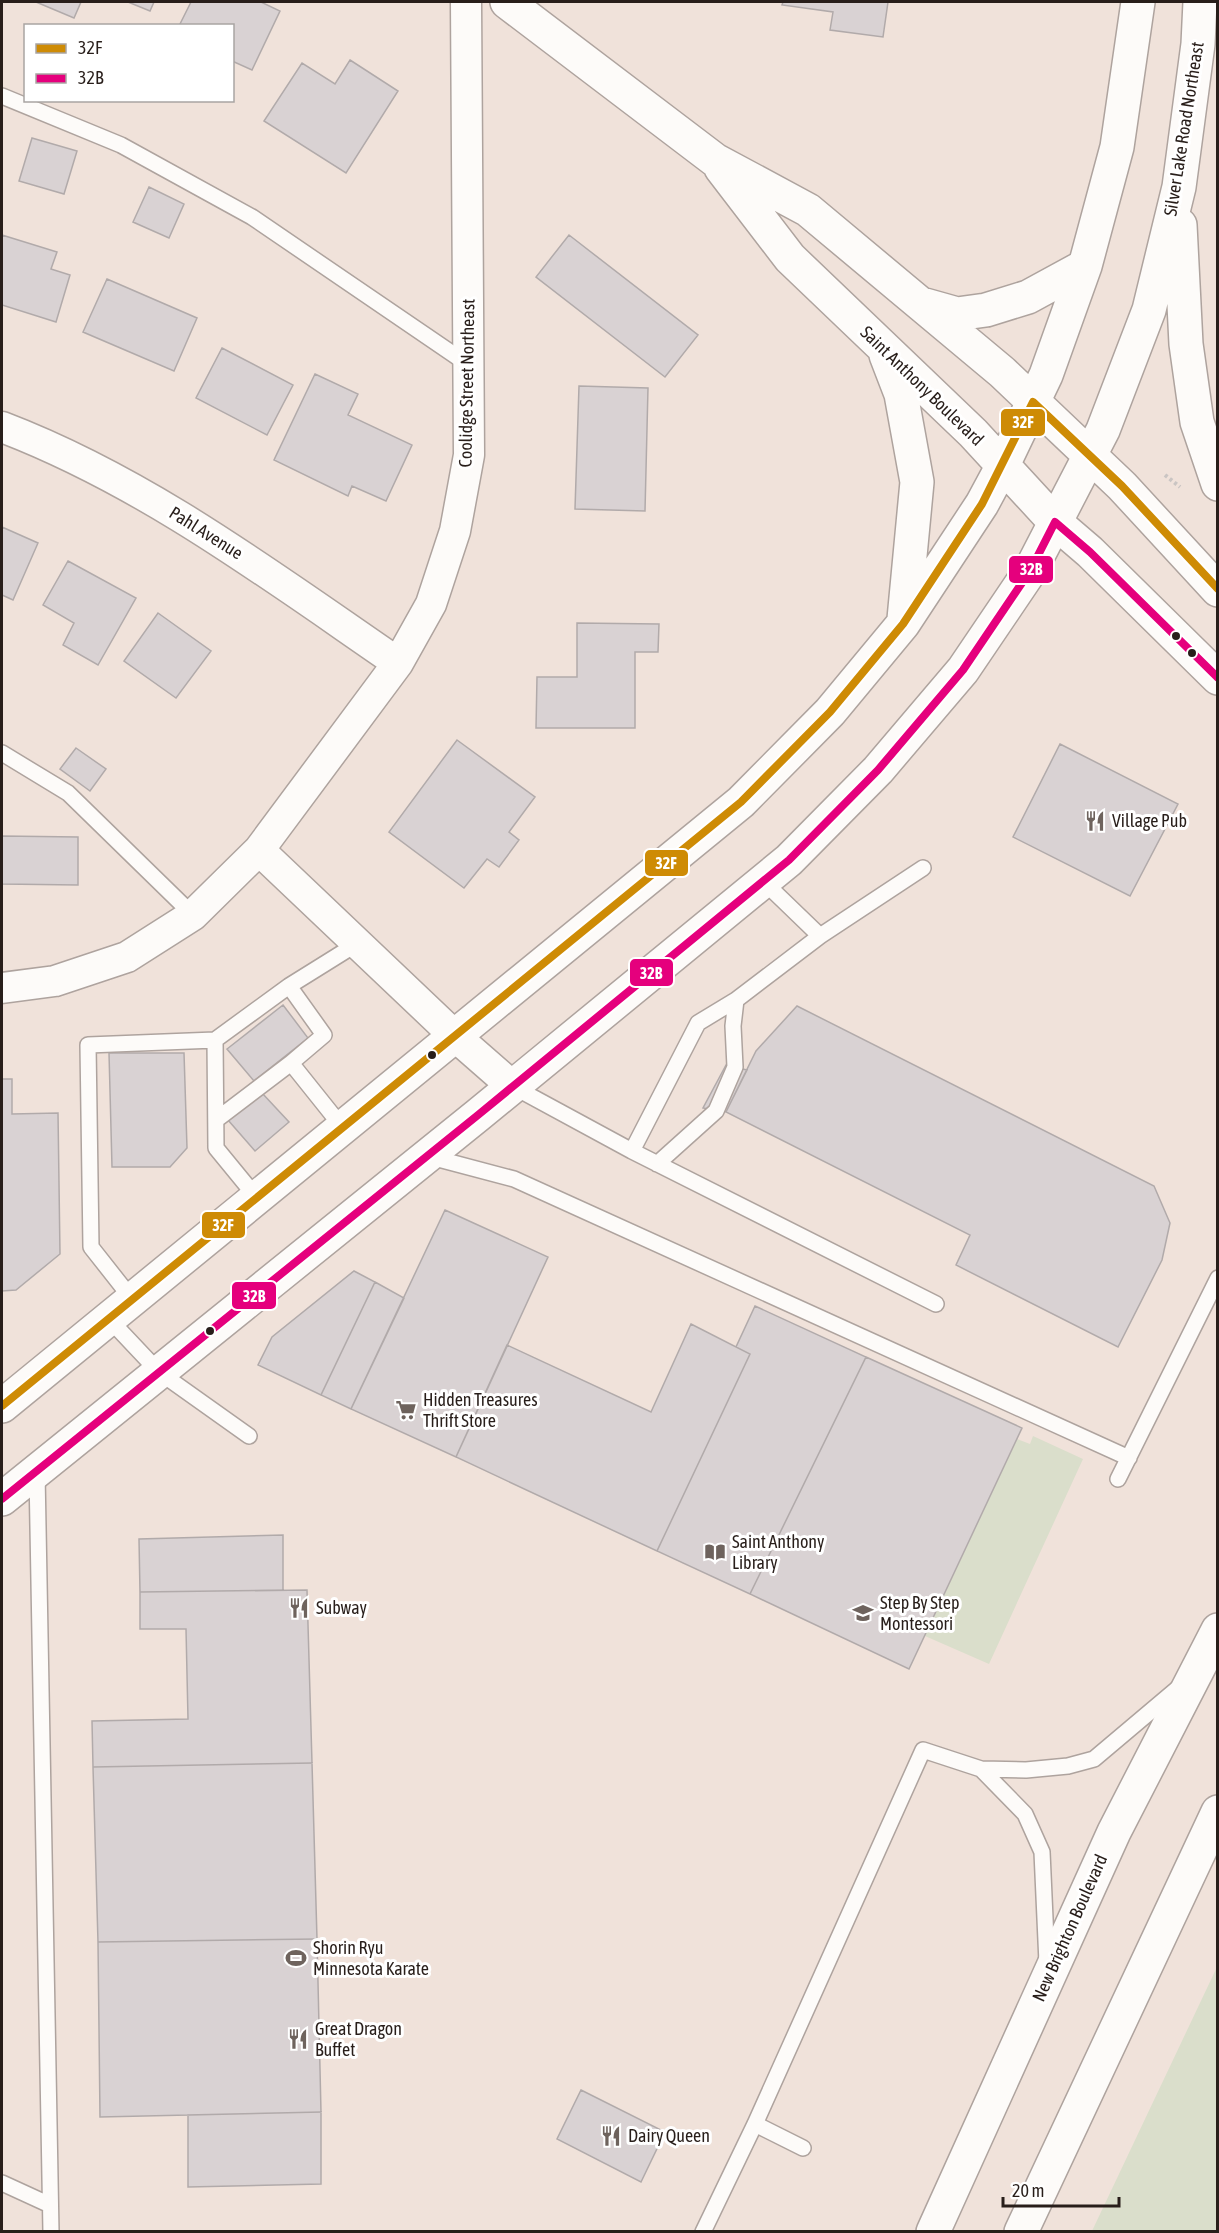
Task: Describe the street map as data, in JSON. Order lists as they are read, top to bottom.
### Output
{
  "streets": {
    "main road": ["Silver Lake Road Northeast", "Saint Anthony Boulevard", "New Brighton Boulevard"],
    "street": ["Coolidge Street Northeast", "Pahl Avenue"]
  },
  "crossings": [
    ["Silver Lake Road Northeast", "Saint Anthony Boulevard"],
    ["Coolidge Street Northeast", "Pahl Avenue"]
  ],
  "places": {
    "restaurant": [
      "Village Pub",
      "Subway",
      "Great Dragon Buffet",
      "Dairy Queen"
    ],
    "supermarket": ["Hidden Treasures Thrift Store"],
    "library": ["Saint Anthony Library"],
    "school or university": ["Step By Step Montessori"],
    "sports": ["Shorin Ryu Minnesota Karate"]
  },
  "lines": ["transit line 32F", "transit line 32B"],
  "legend": ["32F", "32B"],
  "scale_bar": "20 m"
}
